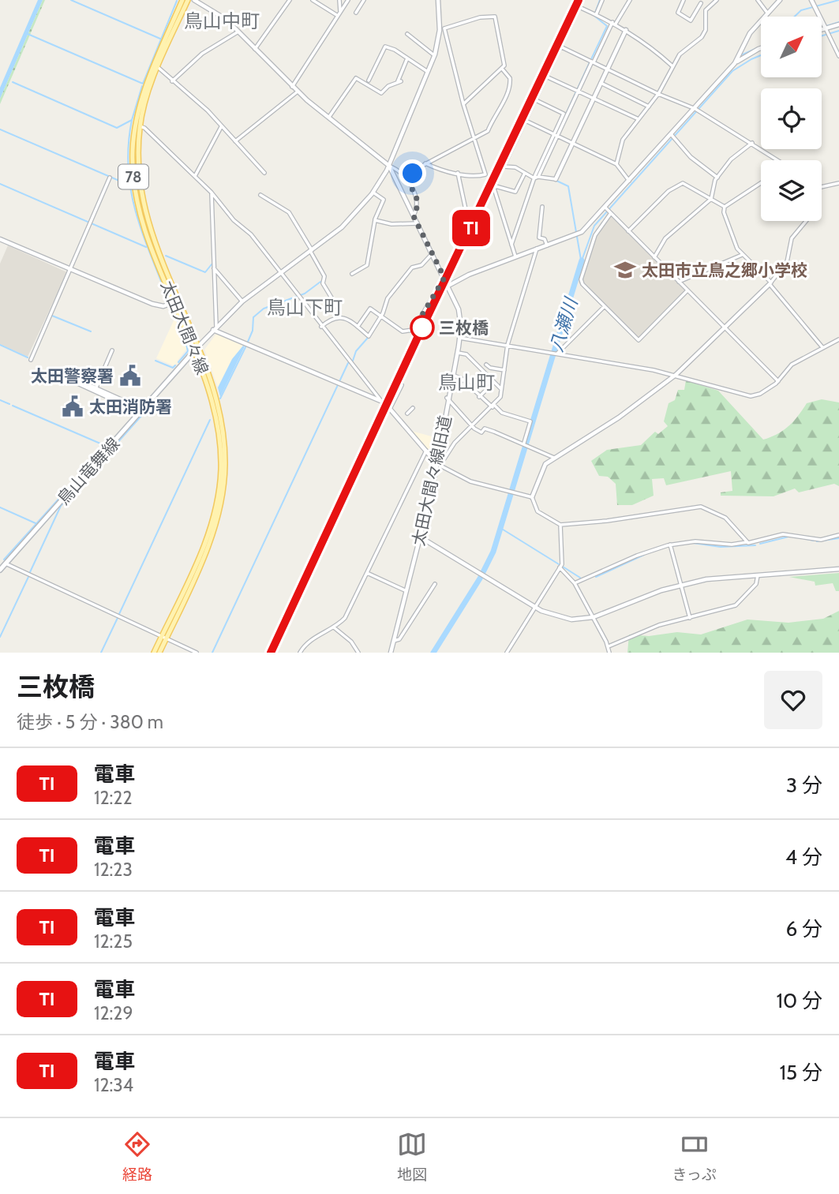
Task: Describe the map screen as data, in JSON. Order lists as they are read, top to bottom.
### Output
{
  "streets": {
    "main road": ["78", "太田大間々線", "鳥山竜舞線"],
    "street": ["太田大間々線旧道"]
  },
  "crossings": [
    ["太田大間々線", "鳥山竜舞線"]
  ],
  "districts": ["鳥山中町", "鳥山下町", "鳥山町"],
  "water": ["八瀬川"],
  "places": {
    "school or university": ["太田市立鳥之郷小学校"],
    "other": ["三枚橋"],
    "public building": ["太田警察署", "太田消防署"]
  },
  "north": "top right",
  "page": {
    "on_map": "TI",
    "heading": ["三枚橋", "徒歩 · 5 分 · 380 m"],
    "list": [
      {
        "mark": "TI",
        "name": "電車",
        "note": "12:22",
        "value": "3 分"
      },
      {
        "mark": "TI",
        "name": "電車",
        "note": "12:23",
        "value": "4 分"
      },
      {
        "mark": "TI",
        "name": "電車",
        "note": "12:25",
        "value": "6 分"
      },
      {
        "mark": "TI",
        "name": "電車",
        "note": "12:29",
        "value": "10 分"
      },
      {
        "mark": "TI",
        "name": "電車",
        "note": "12:34",
        "value": "15 分"
      }
    ],
    "tabs": ["経路", "地図", "きっぷ"]
  }
}
